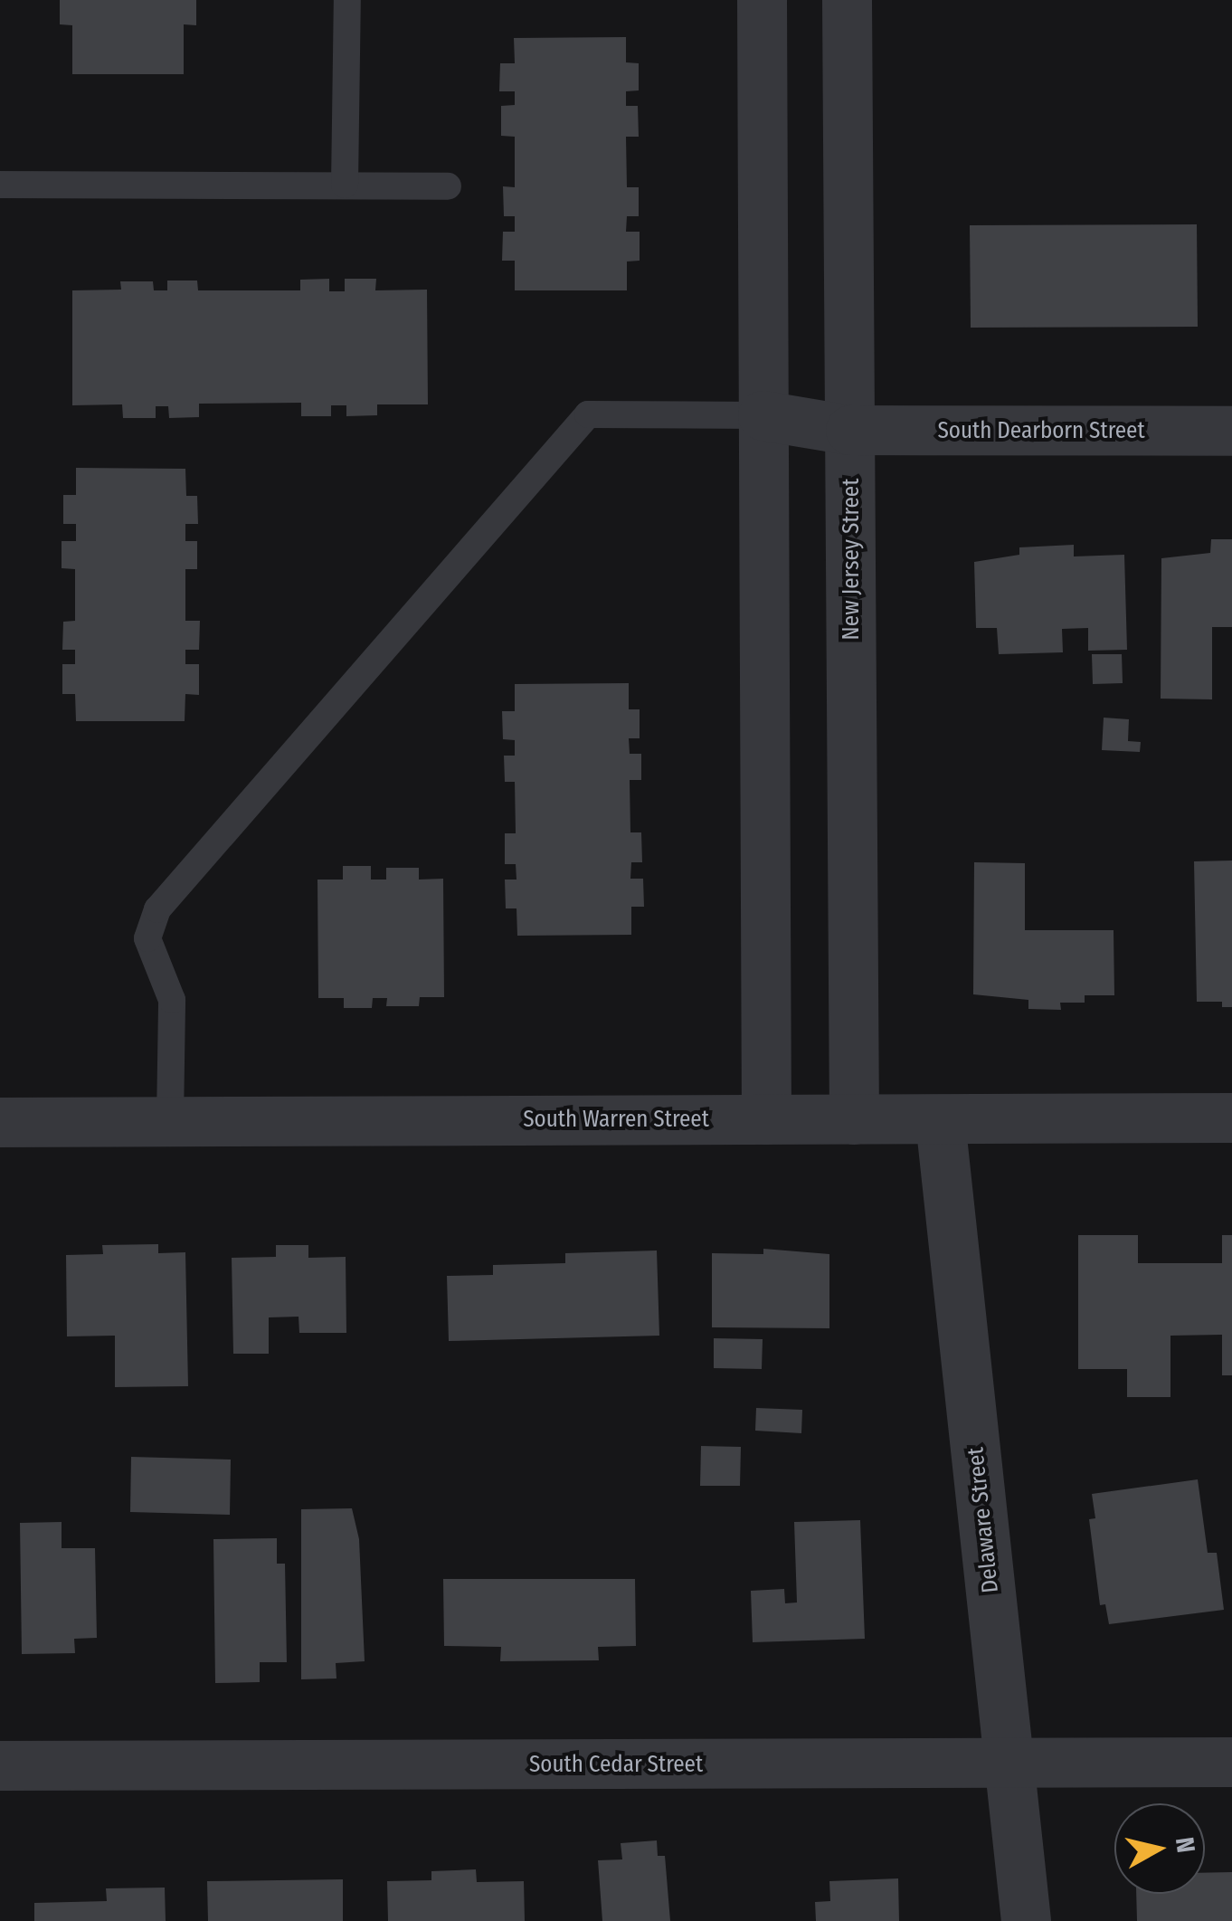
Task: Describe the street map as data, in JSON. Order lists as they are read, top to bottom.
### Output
{
  "streets": {
    "street": [
      "South Dearborn Street",
      "New Jersey Street",
      "South Warren Street",
      "Delaware Street",
      "South Cedar Street"
    ]
  },
  "crossings": [
    ["South Dearborn Street", "New Jersey Street"],
    ["New Jersey Street", "South Warren Street"],
    ["South Warren Street", "Delaware Street"],
    ["Delaware Street", "South Cedar Street"]
  ],
  "north": "right"
}
